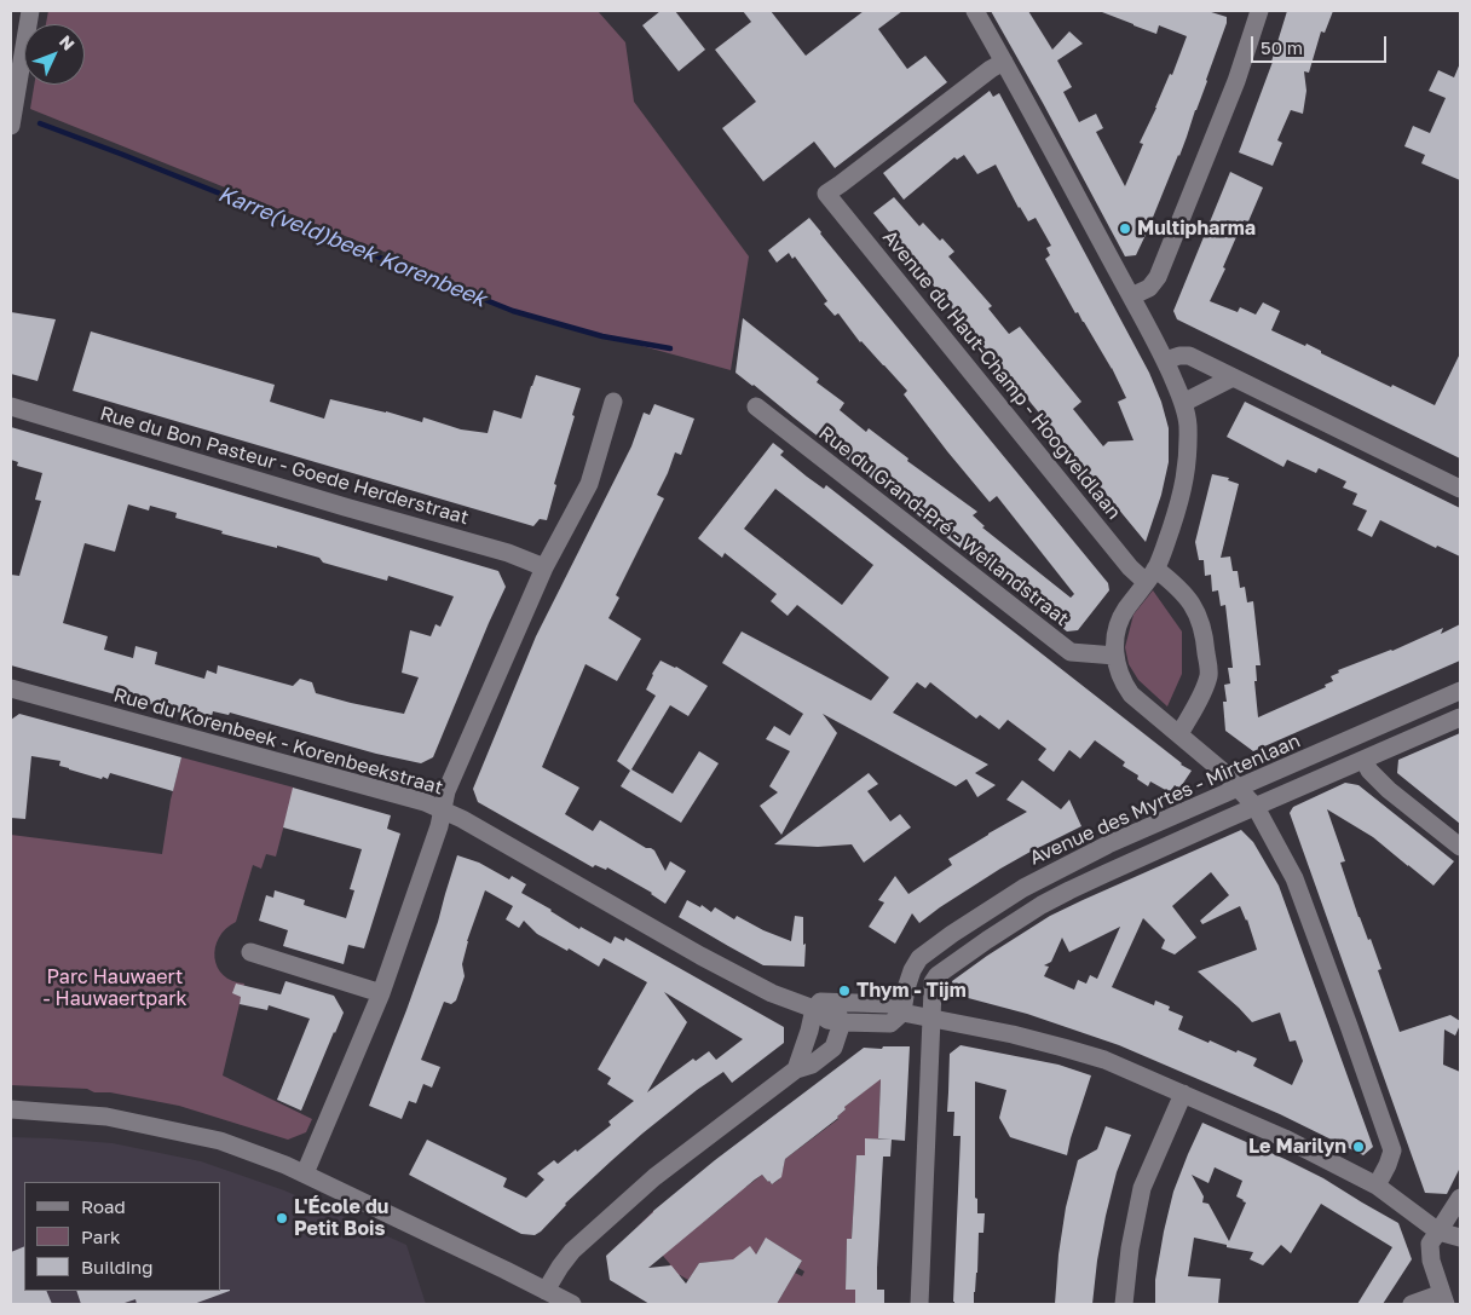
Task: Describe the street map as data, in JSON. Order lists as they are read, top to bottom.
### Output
{
  "streets": {
    "street": [
      "Avenue du Haut-Champ - Hoogveldlaan",
      "Rue du Bon Pasteur - Goede Herderstraat",
      "Rue du Grand-Pré - Weilandstraat",
      "Rue du Korenbeek - Korenbeekstraat",
      "Avenue des Myrtes - Mirtenlaan"
    ]
  },
  "crossings": [
    ["Rue du Korenbeek - Korenbeekstraat", "Avenue des Myrtes - Mirtenlaan"]
  ],
  "water": ["Karre(veld)beek Korenbeek"],
  "parks": ["Parc Hauwaert - Hauwaertpark"],
  "places": [
    "Multipharma",
    "Thym - Tijm",
    "Le Marilyn",
    "L'École du Petit Bois"
  ],
  "legend": ["Road", "Park", "Building"],
  "scale_bar": "50 m",
  "north": "top right"
}
